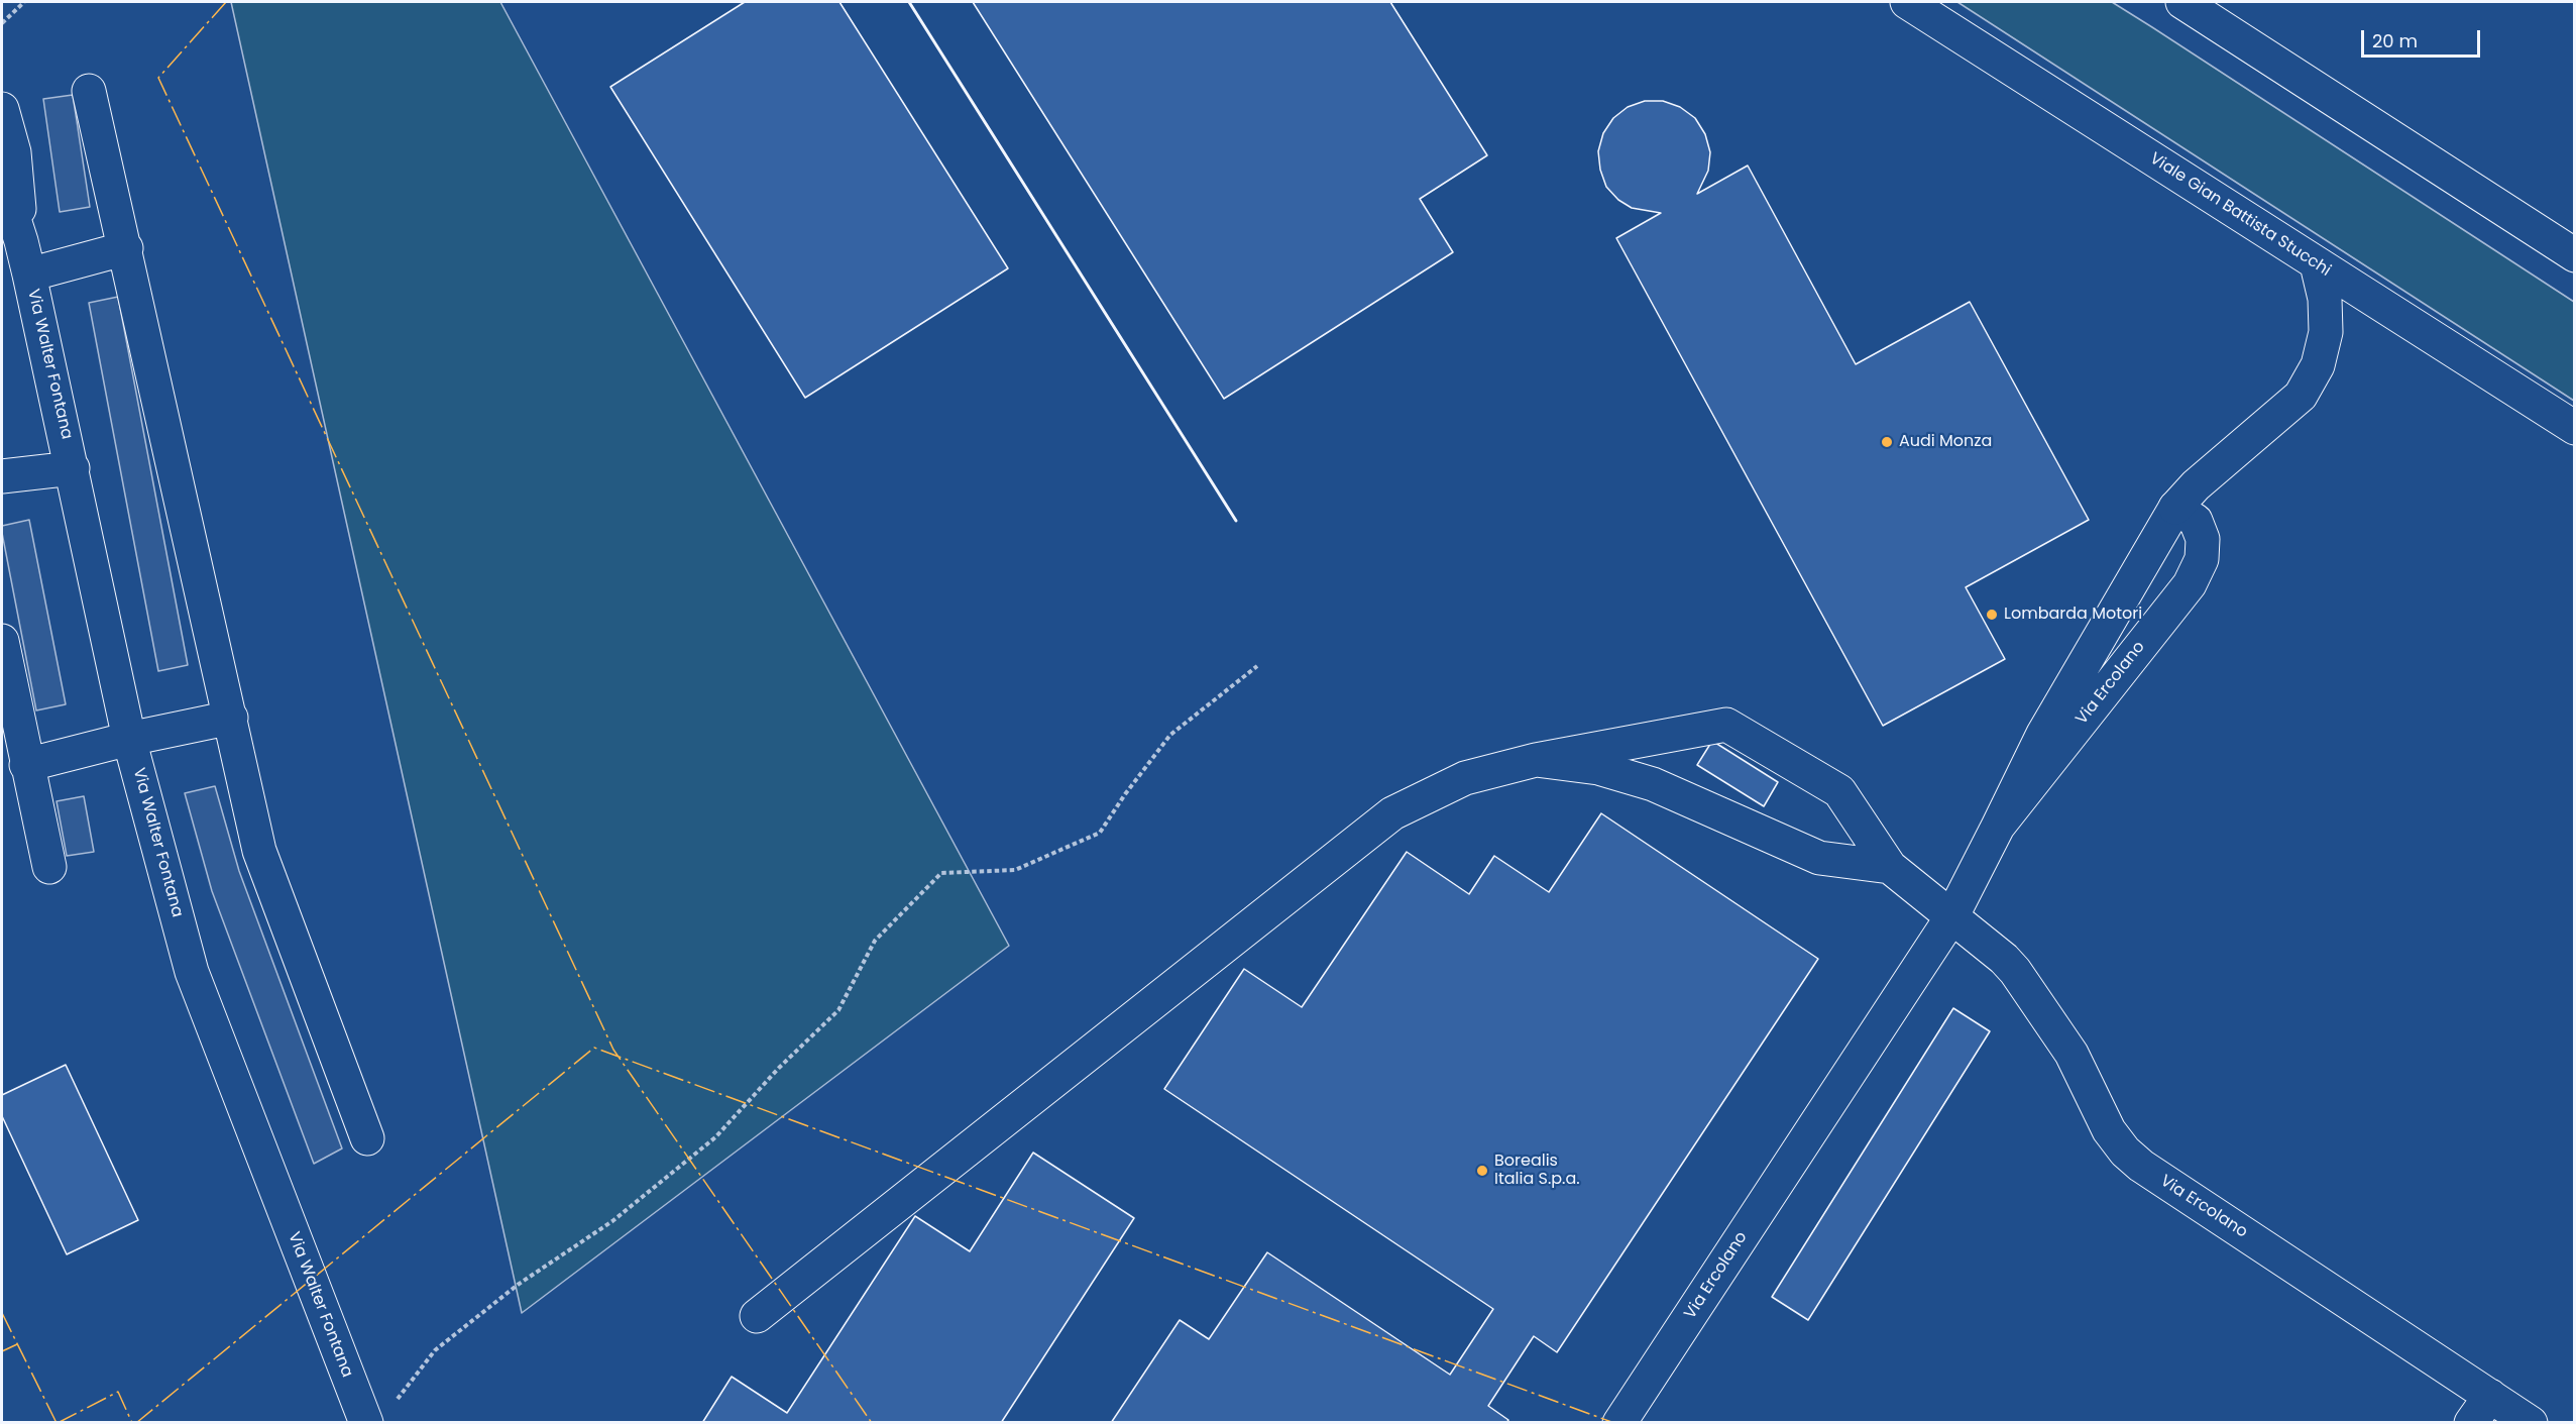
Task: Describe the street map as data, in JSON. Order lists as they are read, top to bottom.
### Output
{
  "streets": {
    "street": ["Viale Gian Battista Stucchi", "Via Walter Fontana", "Via Ercolano"]
  },
  "places": ["Audi Monza", "Lombarda Motori", "Borealis Italia S.p.a."],
  "scale_bar": "20 m"
}
